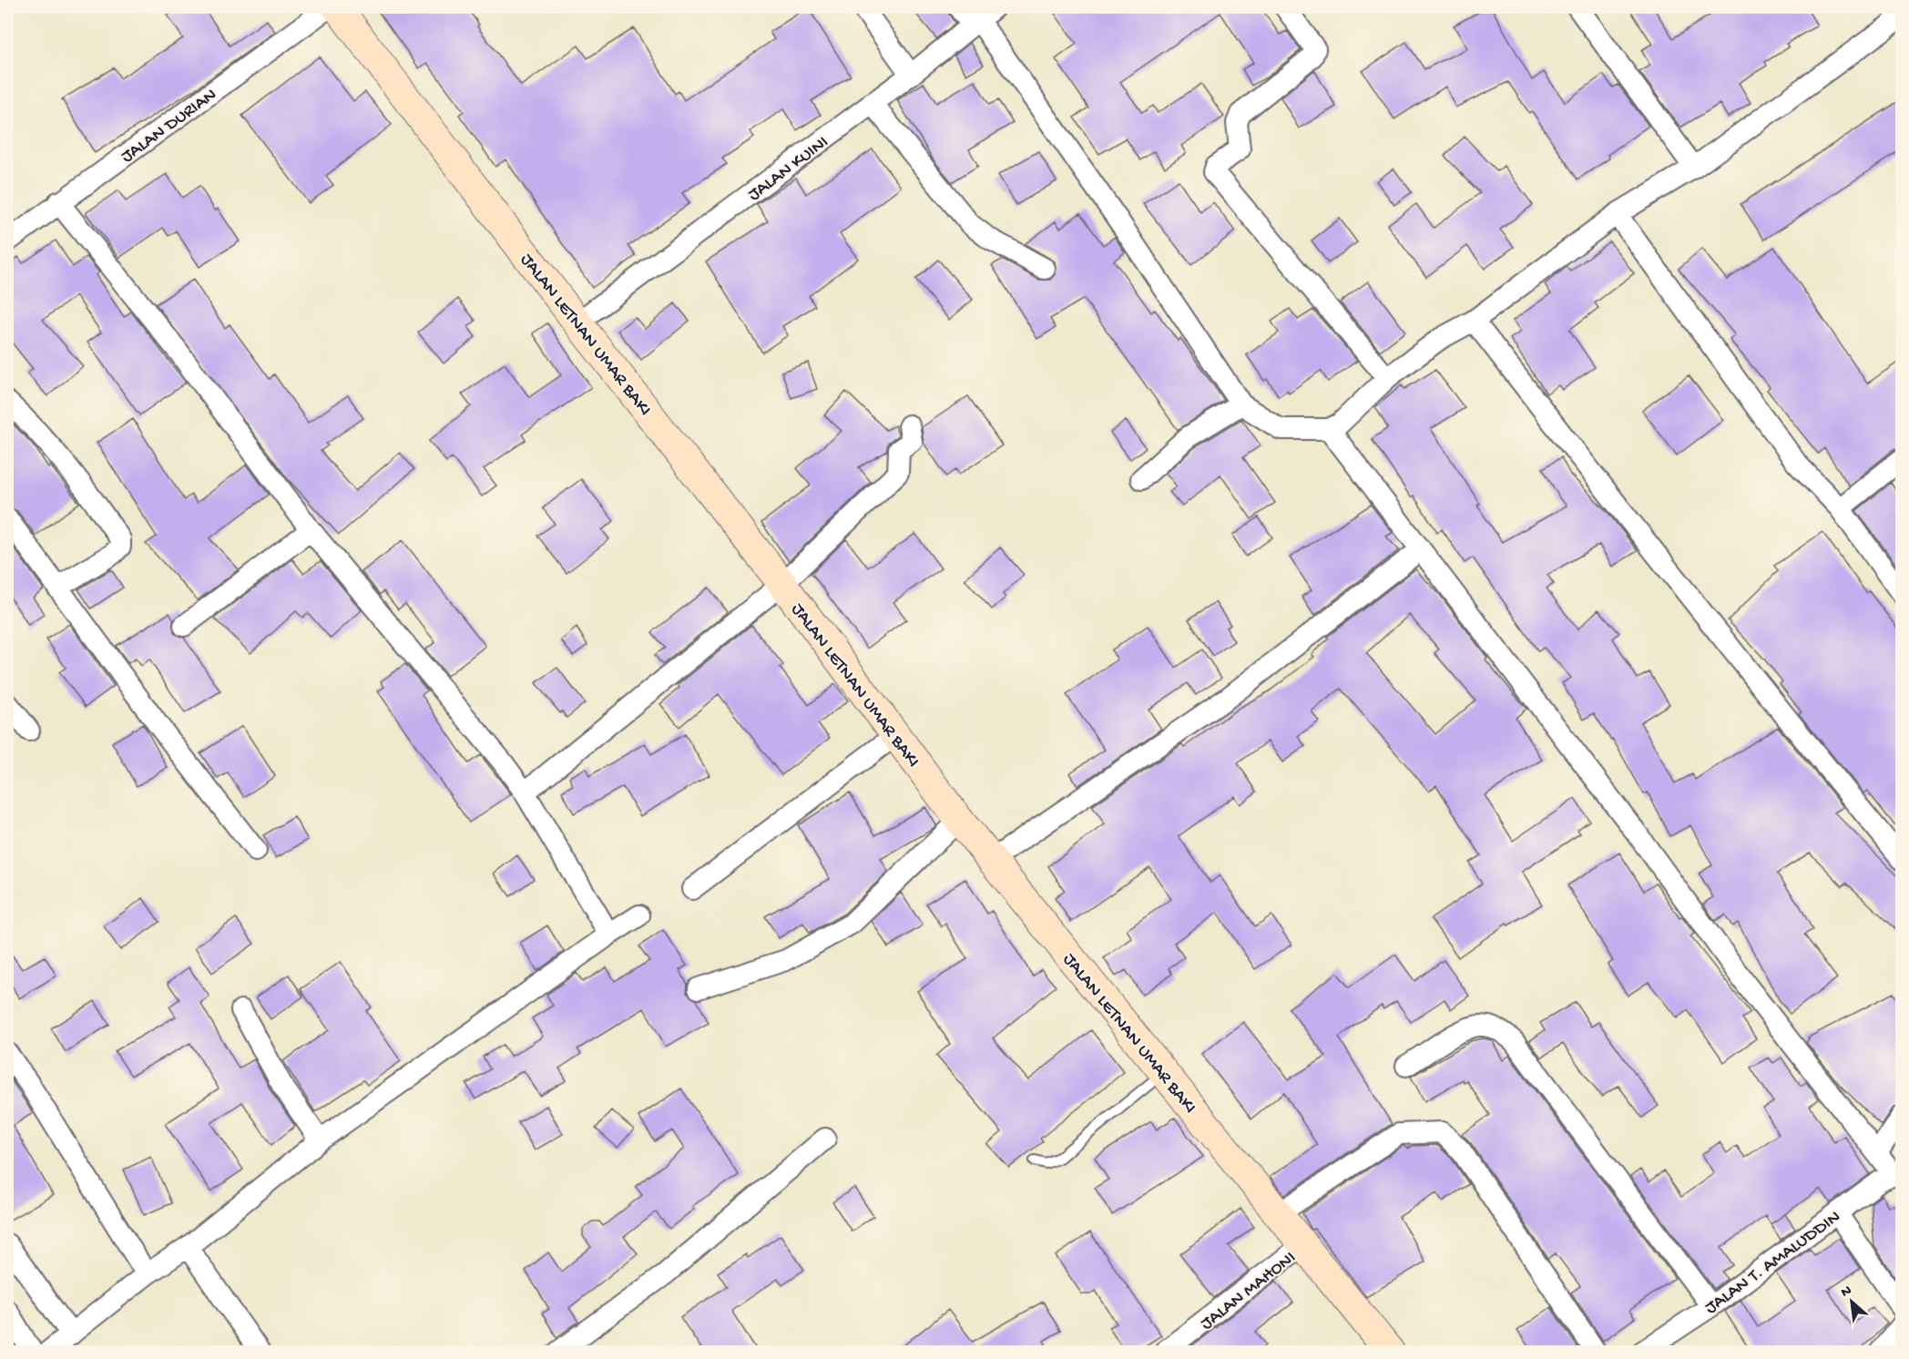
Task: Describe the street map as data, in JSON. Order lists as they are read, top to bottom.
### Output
{
  "streets": {
    "street": [
      "JALAN DURIAN",
      "JALAN KUINI",
      "JALAN LETNAN UMAR BAKI",
      "JALAN T. AMALUDDIN",
      "JALAN MAHONI"
    ]
  },
  "crossings": [
    ["JALAN KUINI", "JALAN LETNAN UMAR BAKI"],
    ["JALAN LETNAN UMAR BAKI", "JALAN MAHONI"]
  ],
  "north": "top left"
}
